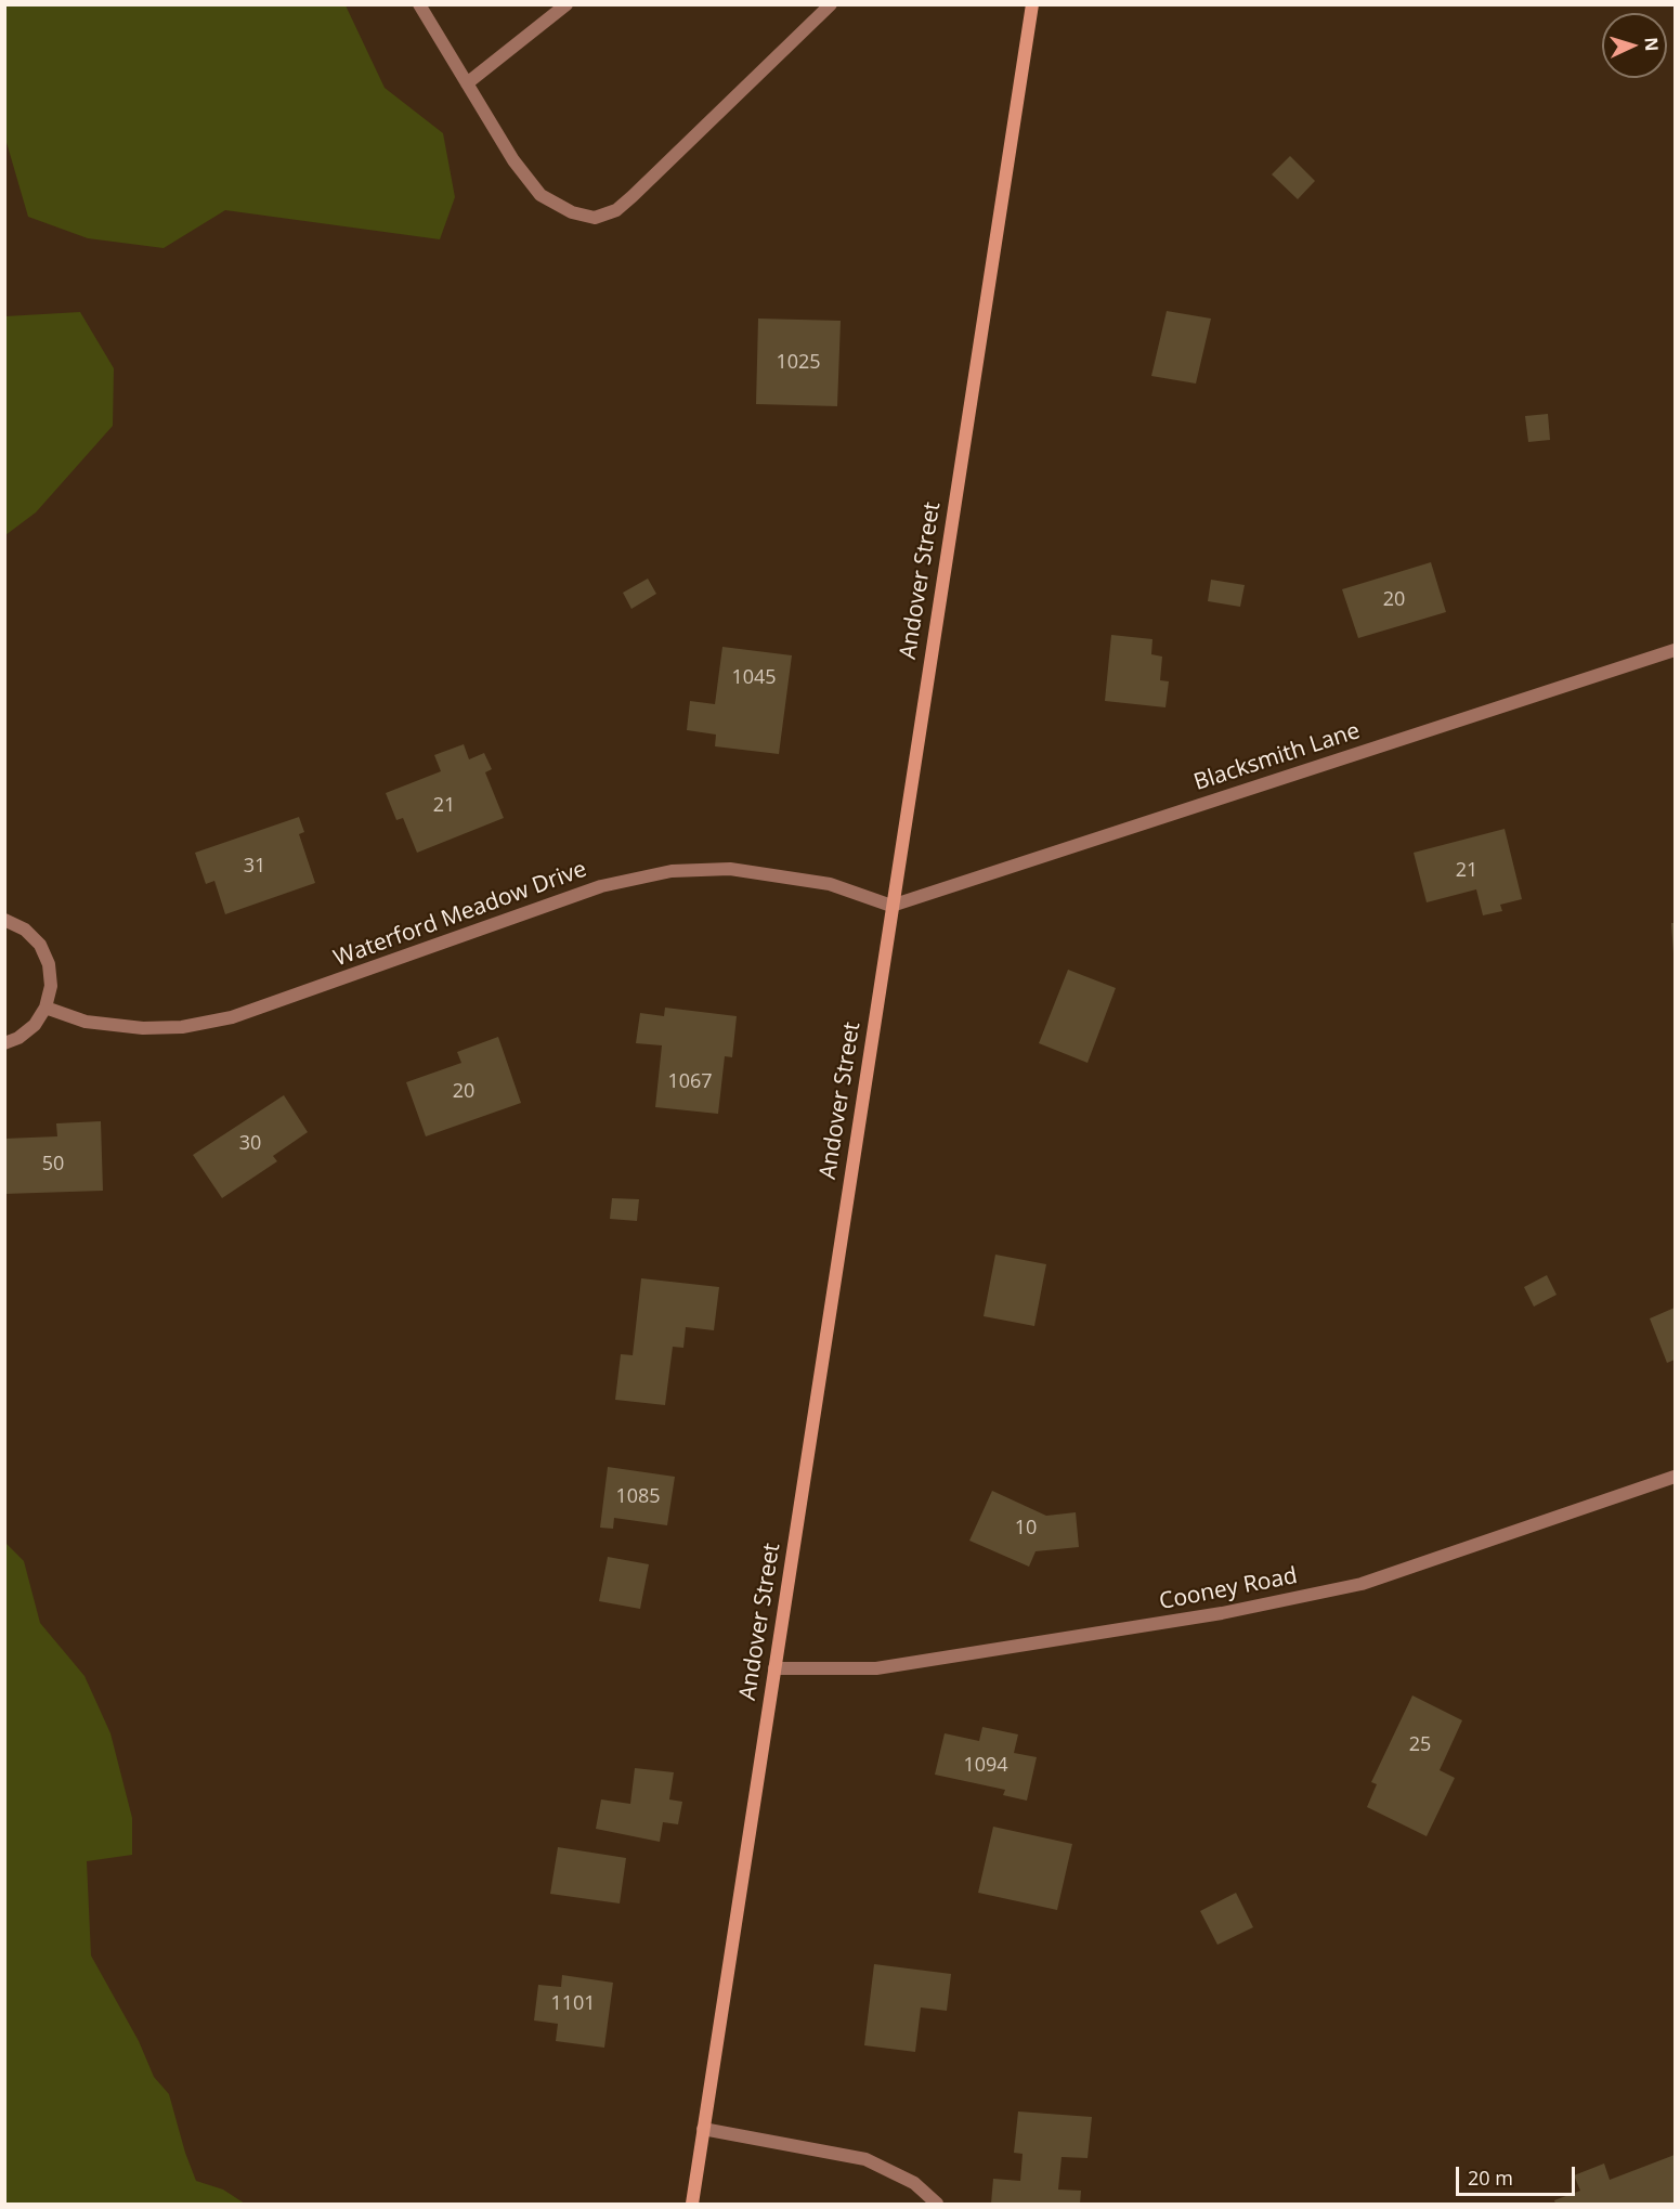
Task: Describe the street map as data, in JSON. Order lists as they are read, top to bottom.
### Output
{
  "streets": {
    "main road": ["Andover Street"],
    "street": ["Blacksmith Lane", "Waterford Meadow Drive", "Cooney Road"]
  },
  "crossings": [
    ["Andover Street", "Blacksmith Lane"],
    ["Andover Street", "Waterford Meadow Drive"],
    ["Andover Street", "Cooney Road"],
    ["Blacksmith Lane", "Waterford Meadow Drive"]
  ],
  "house_numbers": [
    "1025",
    "20",
    "1045",
    "21",
    "31",
    "21",
    "1067",
    "20",
    "30",
    "50",
    "1085",
    "10",
    "25",
    "1094",
    "1101"
  ],
  "scale_bar": "20 m",
  "north": "right"
}
